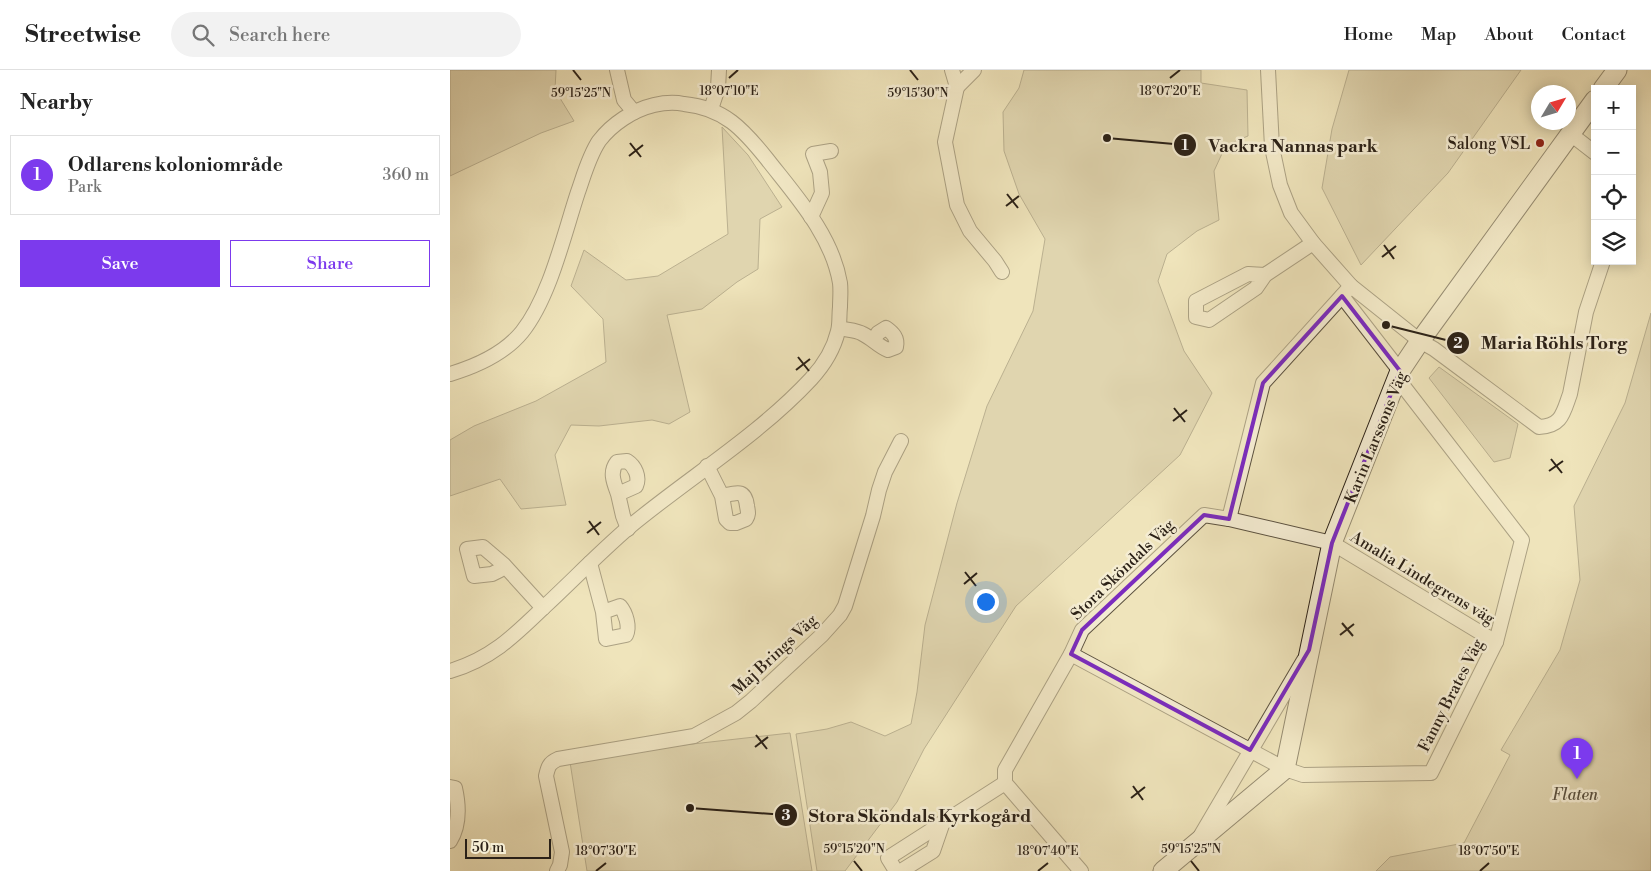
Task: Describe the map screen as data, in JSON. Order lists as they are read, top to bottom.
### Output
{
  "streets": {
    "street": [
      "Karin Larssons Väg",
      "Stora Sköndals Väg",
      "Amalia Lindegrens väg",
      "Maj Brings Väg",
      "Fanny Brates Väg"
    ]
  },
  "crossings": [
    ["Karin Larssons Väg", "Stora Sköndals Väg"],
    ["Karin Larssons Väg", "Amalia Lindegrens väg"],
    ["Karin Larssons Väg", "Fanny Brates Väg"],
    ["Stora Sköndals Väg", "Amalia Lindegrens väg"],
    ["Stora Sköndals Väg", "Fanny Brates Väg"],
    ["Amalia Lindegrens väg", "Fanny Brates Väg"]
  ],
  "parks": ["Flaten"],
  "places": [
    "Vackra Nannas park",
    "Salong VSL",
    "Maria Röhls Torg",
    "Stora Sköndals Kyrkogård"
  ],
  "scale_bar": "50 m",
  "north": "top right",
  "page": {
    "header": "Streetwise",
    "search": "Search here",
    "nav": [
      "Home",
      "Map",
      "About",
      "Contact"
    ],
    "heading": "Nearby",
    "map_buttons": ["+", "−"],
    "list": [
      {
        "mark": "1",
        "name": "Odlarens koloniområde",
        "note": "Park",
        "value": "360 m"
      }
    ],
    "buttons": ["Save", "Share"],
    "pins": "1",
    "scale": "50 m"
  },
  "coordinates": [
    "18°07'10\"E",
    "18°07'20\"E",
    "59°15'25\"N",
    "59°15'30\"N",
    "59°15'20\"N",
    "18°07'30\"E",
    "18°07'40\"E",
    "18°07'50\"E"
  ]
}
